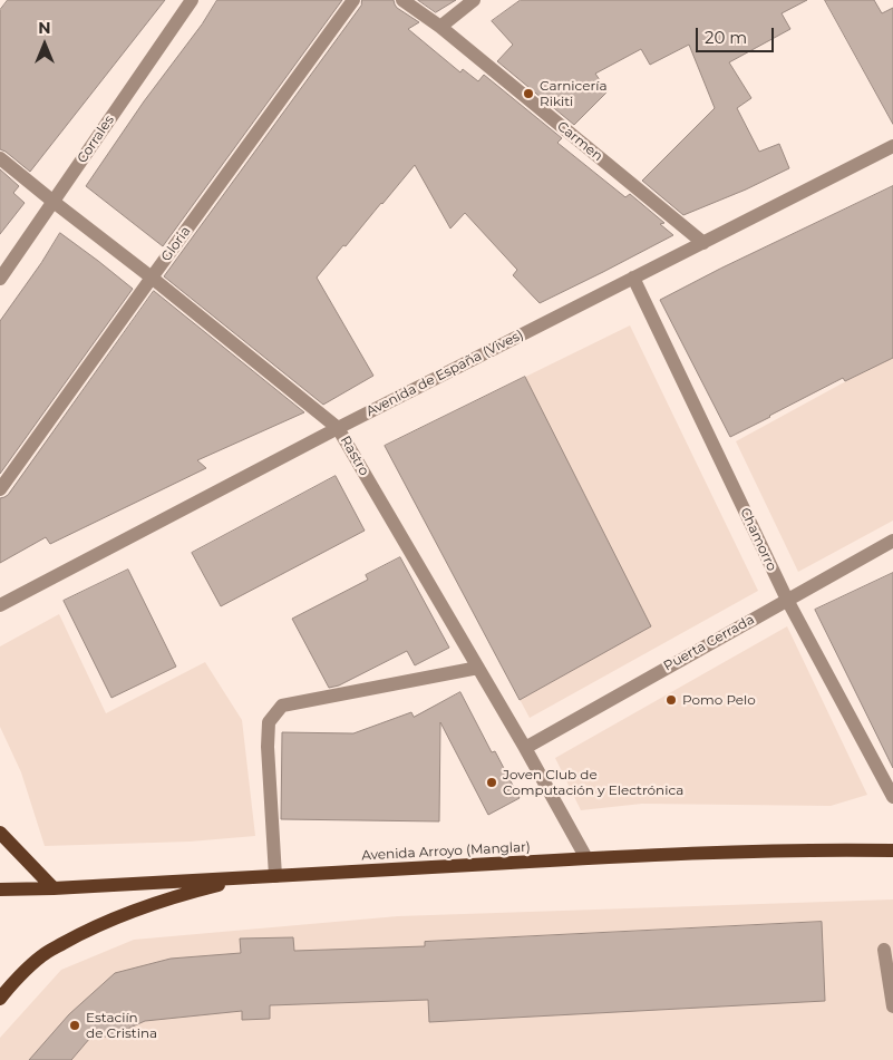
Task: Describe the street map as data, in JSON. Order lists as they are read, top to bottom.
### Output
{
  "streets": {
    "main road": ["Avenida Arroyo (Manglar)"],
    "street": [
      "Corrales",
      "Carmen",
      "Gloria",
      "Avenida de España (Vives)",
      "Rastro",
      "Chamorro",
      "Puerta Cerrada"
    ]
  },
  "crossings": [
    ["Corrales", "Rastro"],
    ["Carmen", "Avenida de España (Vives)"],
    ["Gloria", "Rastro"],
    ["Avenida de España (Vives)", "Rastro"],
    ["Avenida de España (Vives)", "Chamorro"],
    ["Rastro", "Puerta Cerrada"],
    ["Rastro", "Avenida Arroyo (Manglar)"],
    ["Chamorro", "Puerta Cerrada"]
  ],
  "places": [
    "Carnicería Rikiti",
    "Pomo Pelo",
    "Joven Club de Computación y Electrónica",
    "Estaciín de Cristina"
  ],
  "scale_bar": "20 m",
  "north": "top"
}
